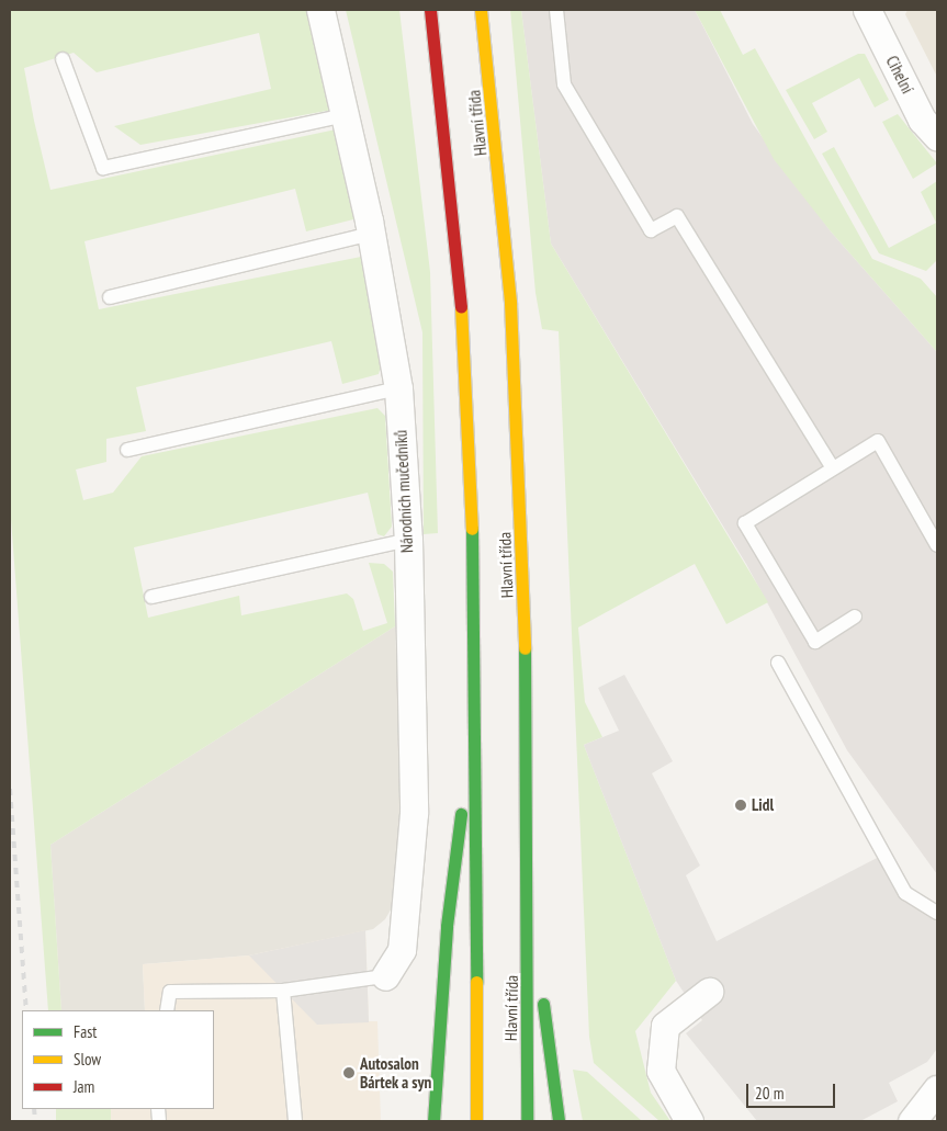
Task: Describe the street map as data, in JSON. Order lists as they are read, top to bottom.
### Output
{
  "streets": {
    "main road": ["Hlavní třída"],
    "street": ["Cihelní", "Národních mučedníků"]
  },
  "places": ["Lidl", "Autosalon Bártek a syn"],
  "legend": ["Fast", "Slow", "Jam"],
  "scale_bar": "20 m"
}
